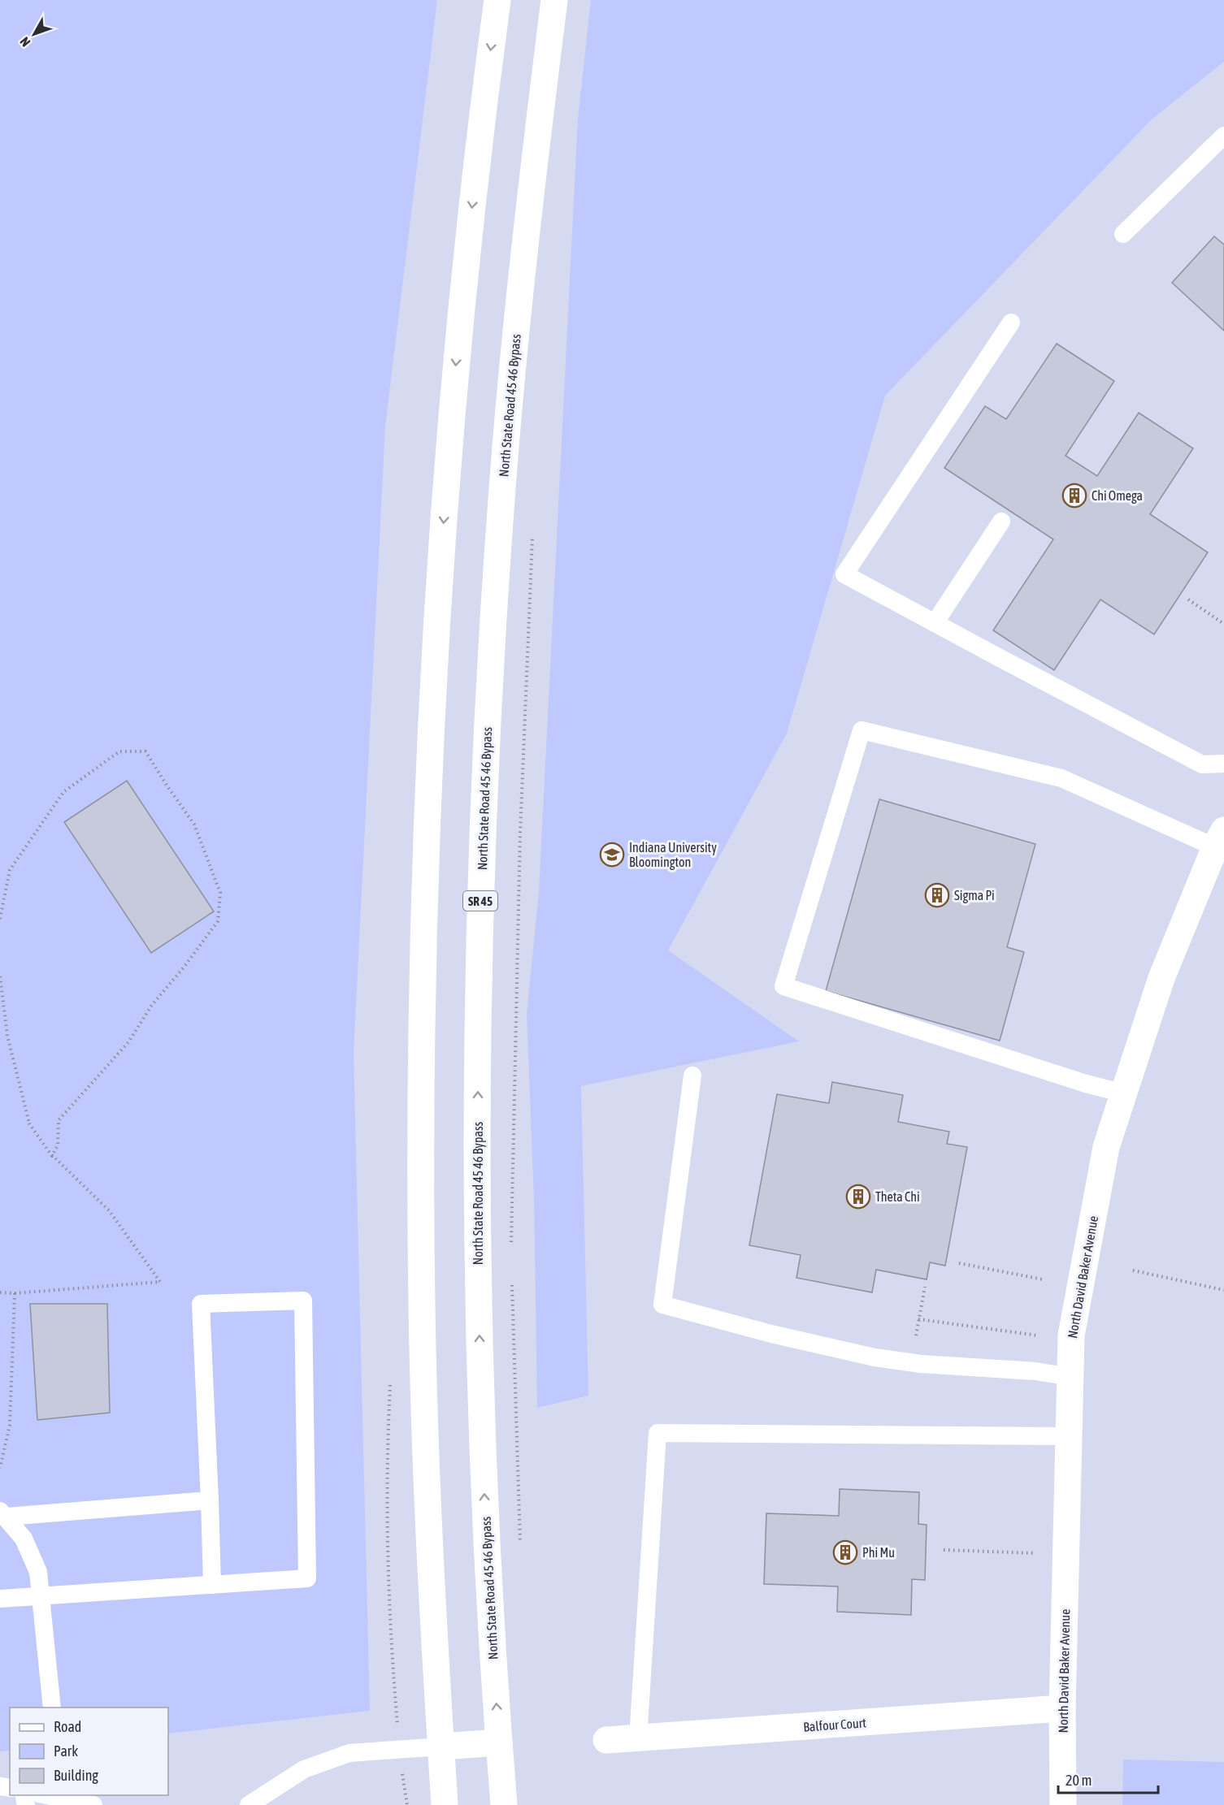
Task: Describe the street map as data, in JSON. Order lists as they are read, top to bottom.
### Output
{
  "streets": {
    "main road": [
      "North State Road 45 46 Bypass",
      "SR 45",
      "North David Baker Avenue",
      "Balfour Court"
    ]
  },
  "crossings": [
    ["North David Baker Avenue", "Balfour Court"]
  ],
  "places": {
    "building": [
      "Chi Omega",
      "Sigma Pi",
      "Theta Chi",
      "Phi Mu"
    ],
    "school or university": ["Indiana University Bloomington"]
  },
  "legend": ["Road", "Park", "Building"],
  "scale_bar": "20 m",
  "north": "bottom left"
}
